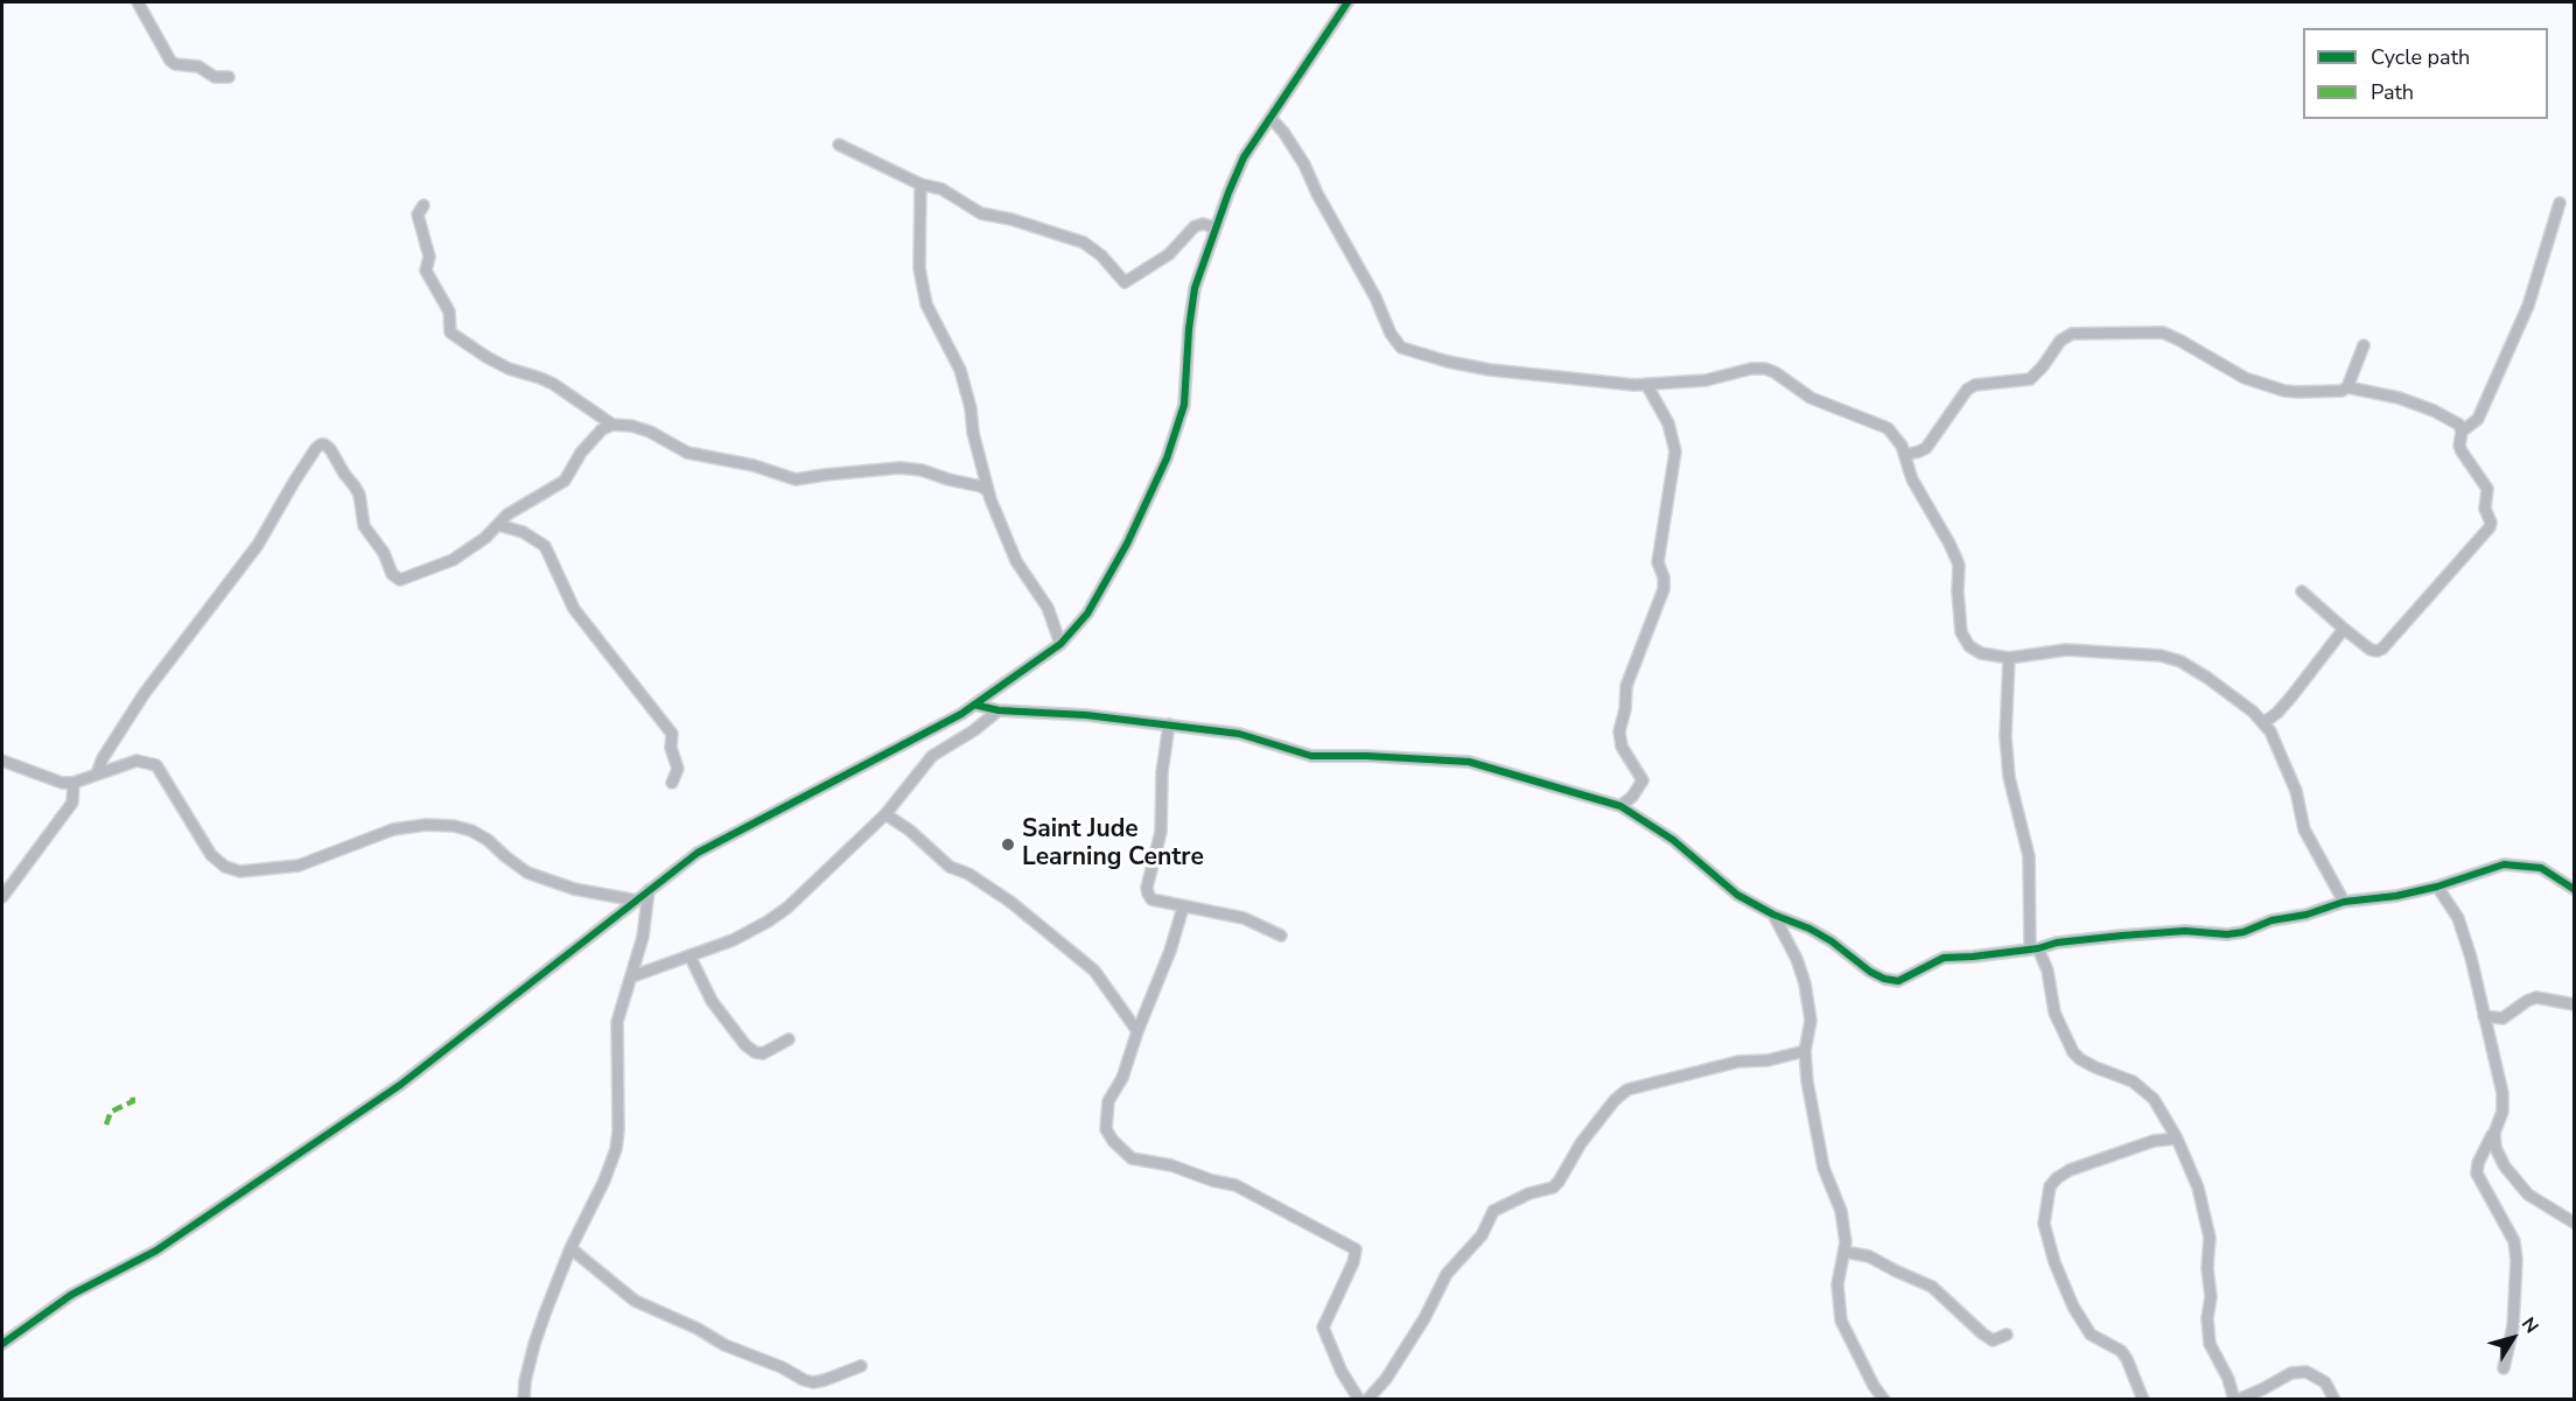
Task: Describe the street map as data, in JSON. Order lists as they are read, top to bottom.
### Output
{
  "places": ["Saint Jude Learning Centre"],
  "legend": ["Cycle path", "Path"],
  "north": "top right"
}
